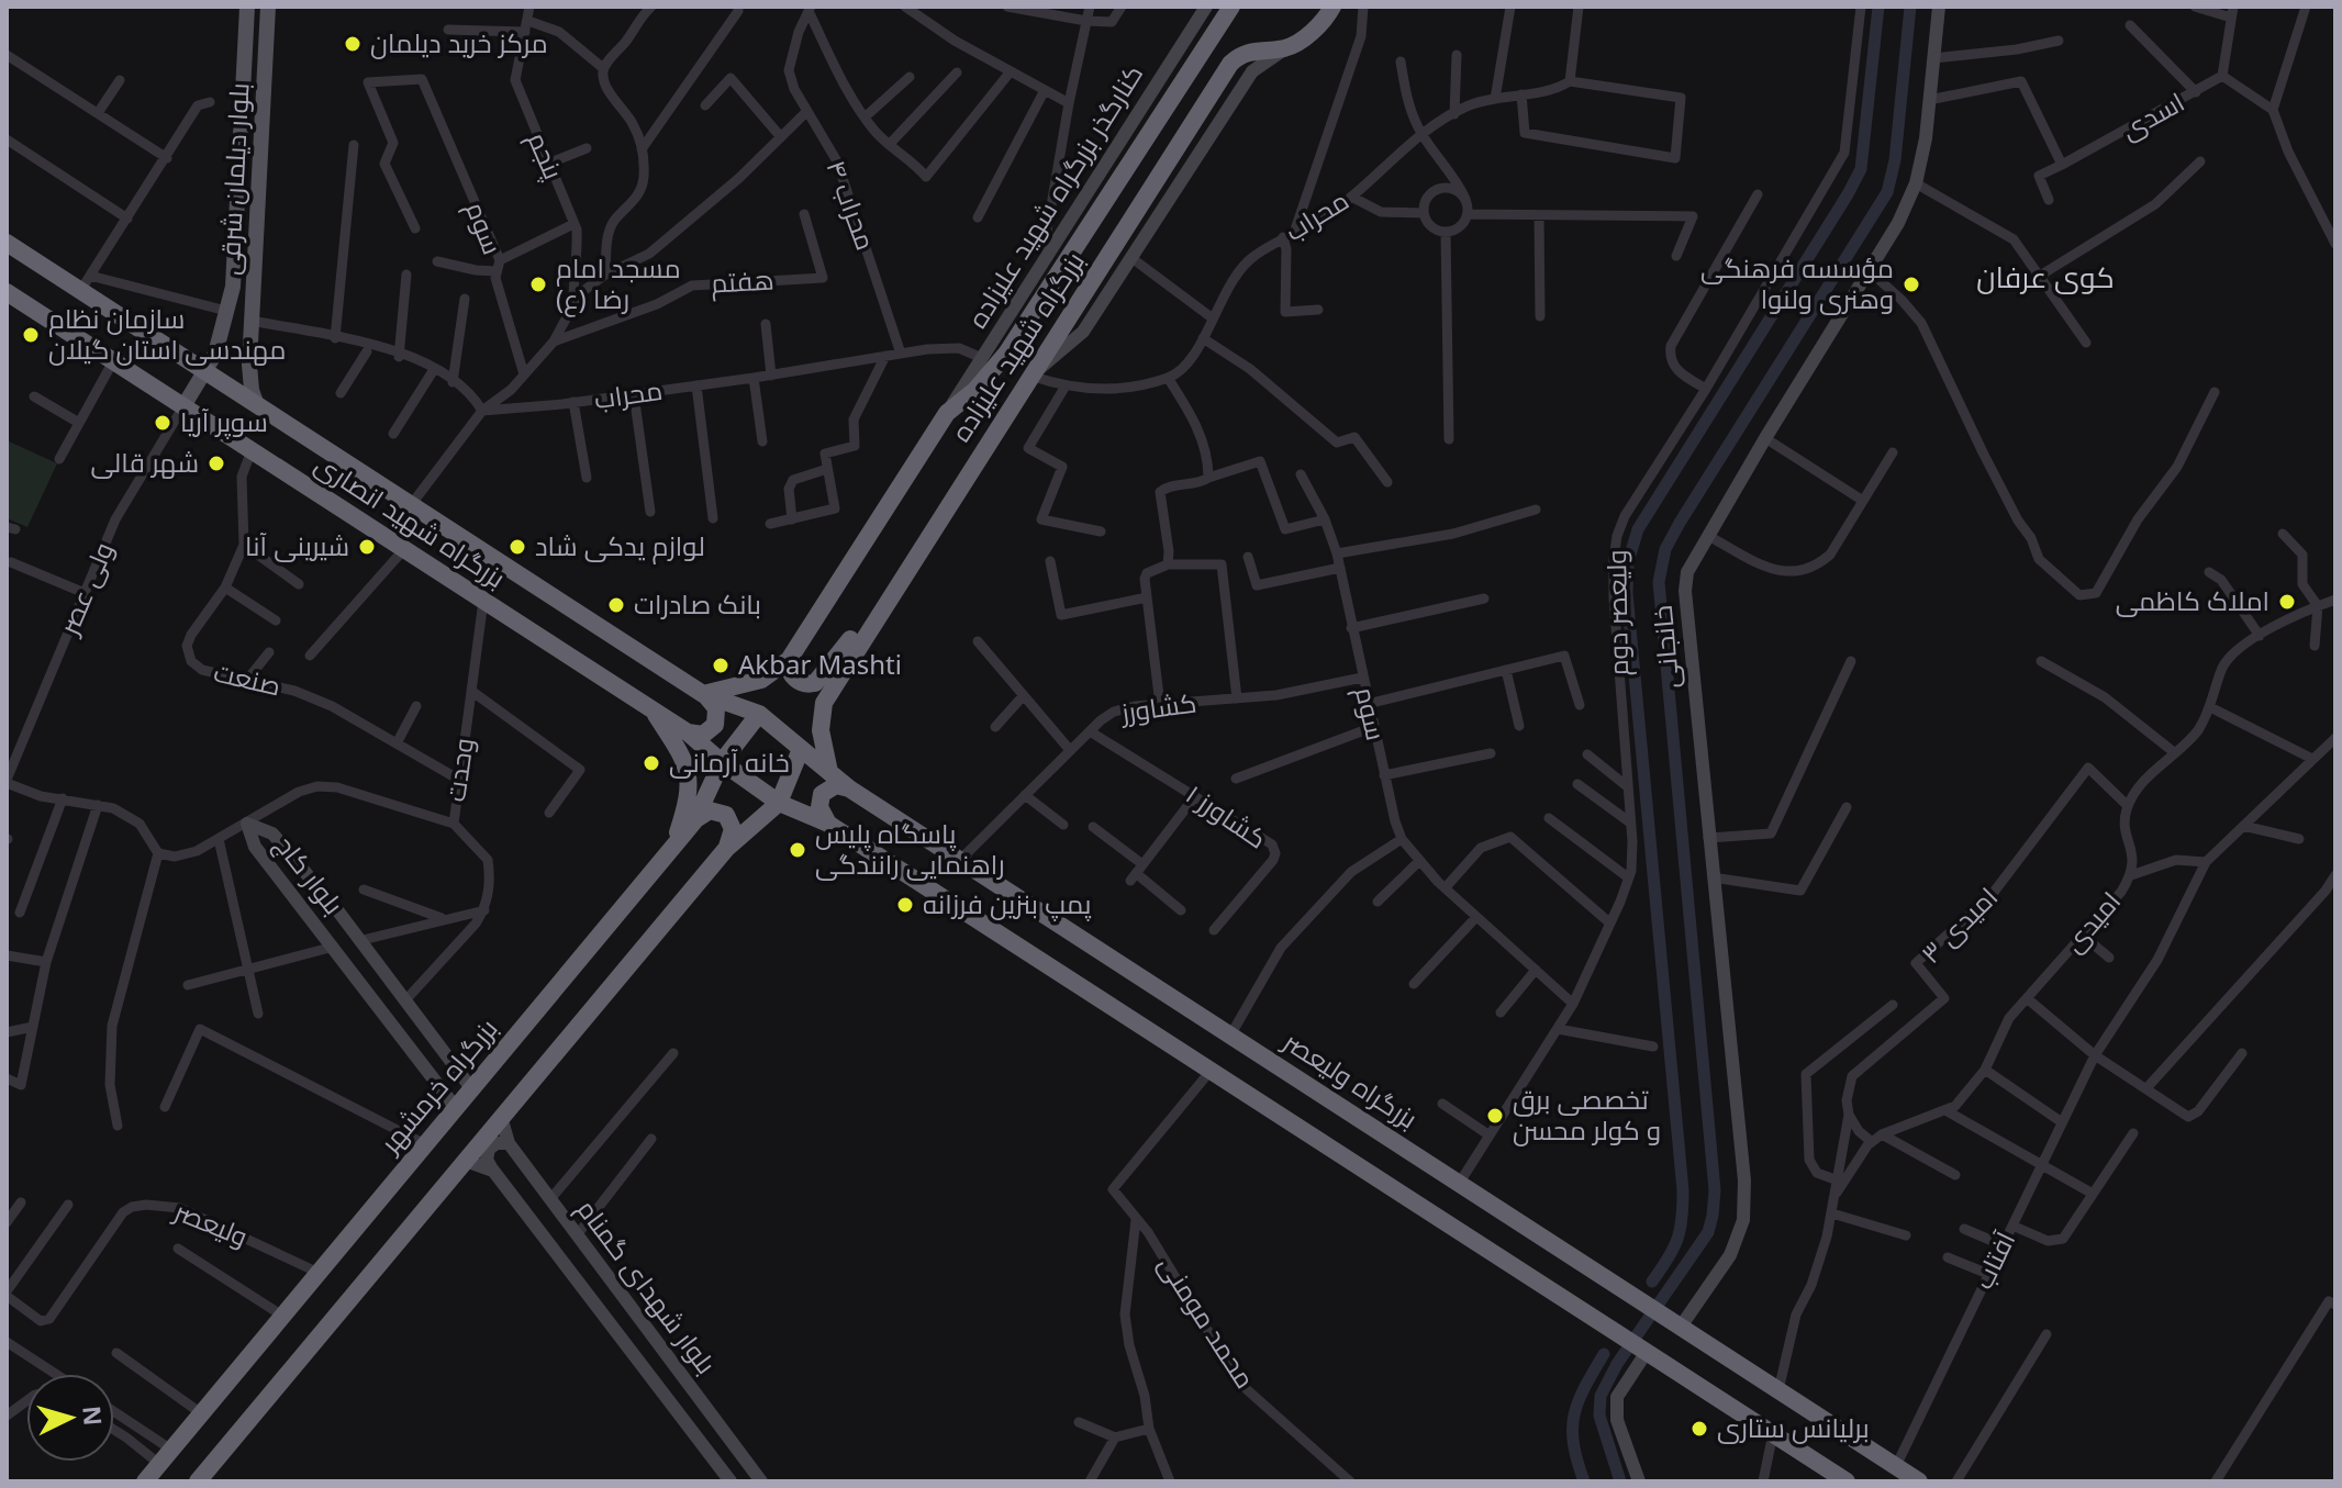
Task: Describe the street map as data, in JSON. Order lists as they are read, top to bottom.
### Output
{
  "streets": {
    "highway": [
      "بزرگراه شهید علیزاده",
      "بزرگراه شهید انصاری",
      "بزرگراه ولیعصر",
      "بزرگراه خرمشهر"
    ],
    "main road": [
      "بلوار دیلمان شرقی",
      "کنارگذر بزرگراه شهید علیزاده",
      "خانجانی",
      "بلوار کاج",
      "بلوار شهدای گمنام"
    ],
    "street": [
      "اسدی",
      "پنجم",
      "محراب ۴",
      "محراب",
      "سوم",
      "هفتم",
      "ولی عصر",
      "ولیعصر دوم",
      "صنعت",
      "کشاورز",
      "وحدت",
      "کشاورز ۱",
      "امیدی",
      "امیدی ۳",
      "ولیعصر",
      "آفتاب",
      "محمد مومنی"
    ]
  },
  "crossings": [
    ["بلوار دیلمان شرقی", "بزرگراه شهید انصاری"],
    ["بلوار دیلمان شرقی", "ولی عصر"],
    ["کنارگذر بزرگراه شهید علیزاده", "محراب"],
    ["کنارگذر بزرگراه شهید علیزاده", "بزرگراه شهید علیزاده"],
    ["محراب ۴", "محراب"],
    ["سوم", "ولیعصر دوم"],
    ["سوم", "کشاورز"],
    ["بزرگراه شهید علیزاده", "بزرگراه شهید انصاری"],
    ["بزرگراه شهید علیزاده", "بزرگراه ولیعصر"],
    ["بزرگراه شهید انصاری", "ولی عصر"],
    ["بزرگراه شهید انصاری", "صنعت"],
    ["بزرگراه شهید انصاری", "وحدت"],
    ["بزرگراه شهید انصاری", "بزرگراه ولیعصر"],
    ["بزرگراه شهید انصاری", "بزرگراه خرمشهر"],
    ["ولیعصر دوم", "بزرگراه ولیعصر"],
    ["خانجانی", "بزرگراه ولیعصر"],
    ["صنعت", "وحدت"],
    ["کشاورز", "کشاورز ۱"],
    ["کشاورز", "بزرگراه ولیعصر"],
    ["بلوار کاج", "بزرگراه خرمشهر"],
    ["امیدی", "امیدی ۳"],
    ["امیدی ۳", "بزرگراه ولیعصر"],
    ["بزرگراه ولیعصر", "بزرگراه خرمشهر"],
    ["بزرگراه ولیعصر", "آفتاب"],
    ["بزرگراه خرمشهر", "ولیعصر"]
  ],
  "districts": ["کوی عرفان"],
  "places": [
    "مرکز خرید دیلمان",
    "مسجد امام رضا (ع)",
    "مؤسسه فرهنگی وهنری ولنوا",
    "سازمان نظام مهندسی استان گیلان",
    "سوپر آریا",
    "شهر قالی",
    "شیرینی آنا",
    "لوازم یدکی شاد",
    "املاک کاظمی",
    "بانک صادرات",
    "Akbar Mashti",
    "خانه آرمانی",
    "پاسگاه پلیس راهنمایی رانندگی",
    "پمپ بنزین فرزانه",
    "تخصصی برق و کولر محسن",
    "برلیانس ستاری"
  ],
  "north": "right"
}
